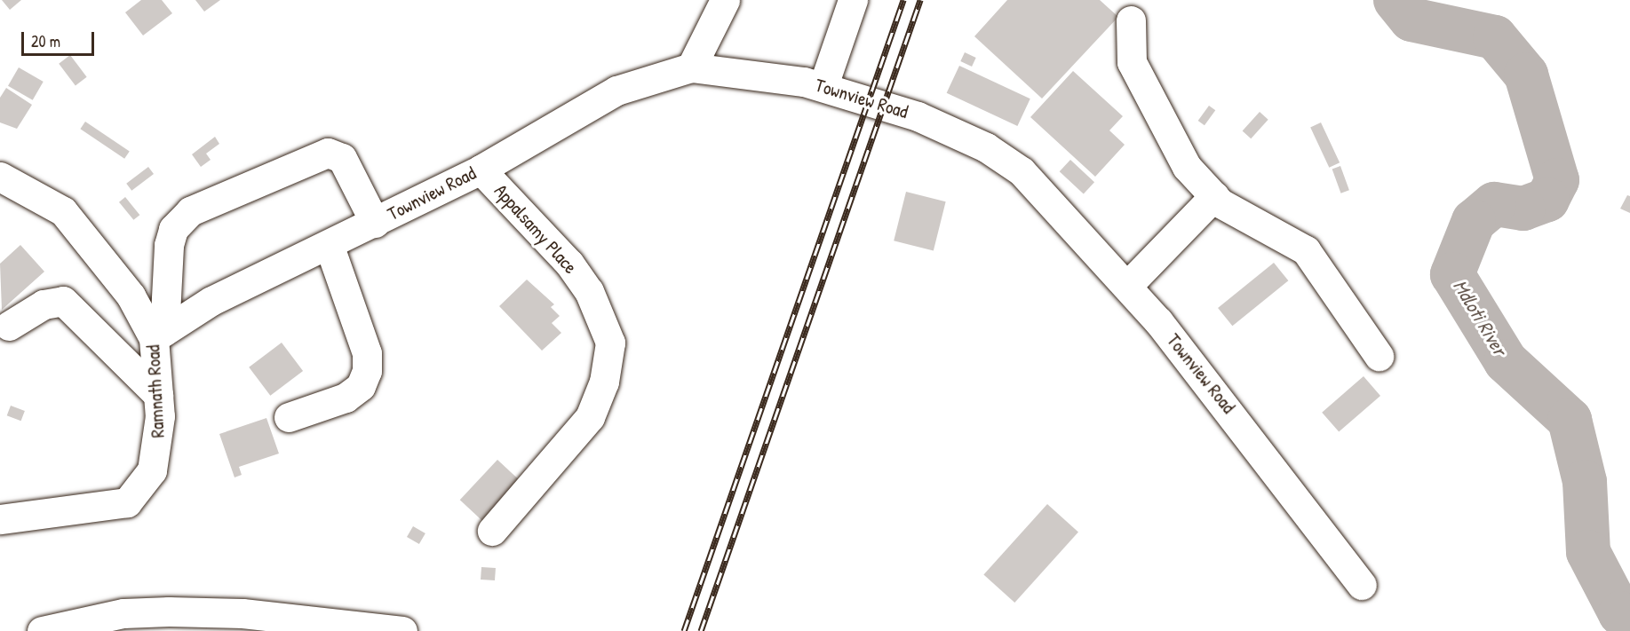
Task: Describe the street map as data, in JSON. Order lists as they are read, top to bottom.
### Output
{
  "streets": {
    "street": ["Townview Road", "Appalsamy Place", "Ramnath Road"]
  },
  "crossings": [
    ["Townview Road", "Appalsamy Place"],
    ["Townview Road", "Ramnath Road"]
  ],
  "water": ["Mdloti River"],
  "scale_bar": "20 m"
}
